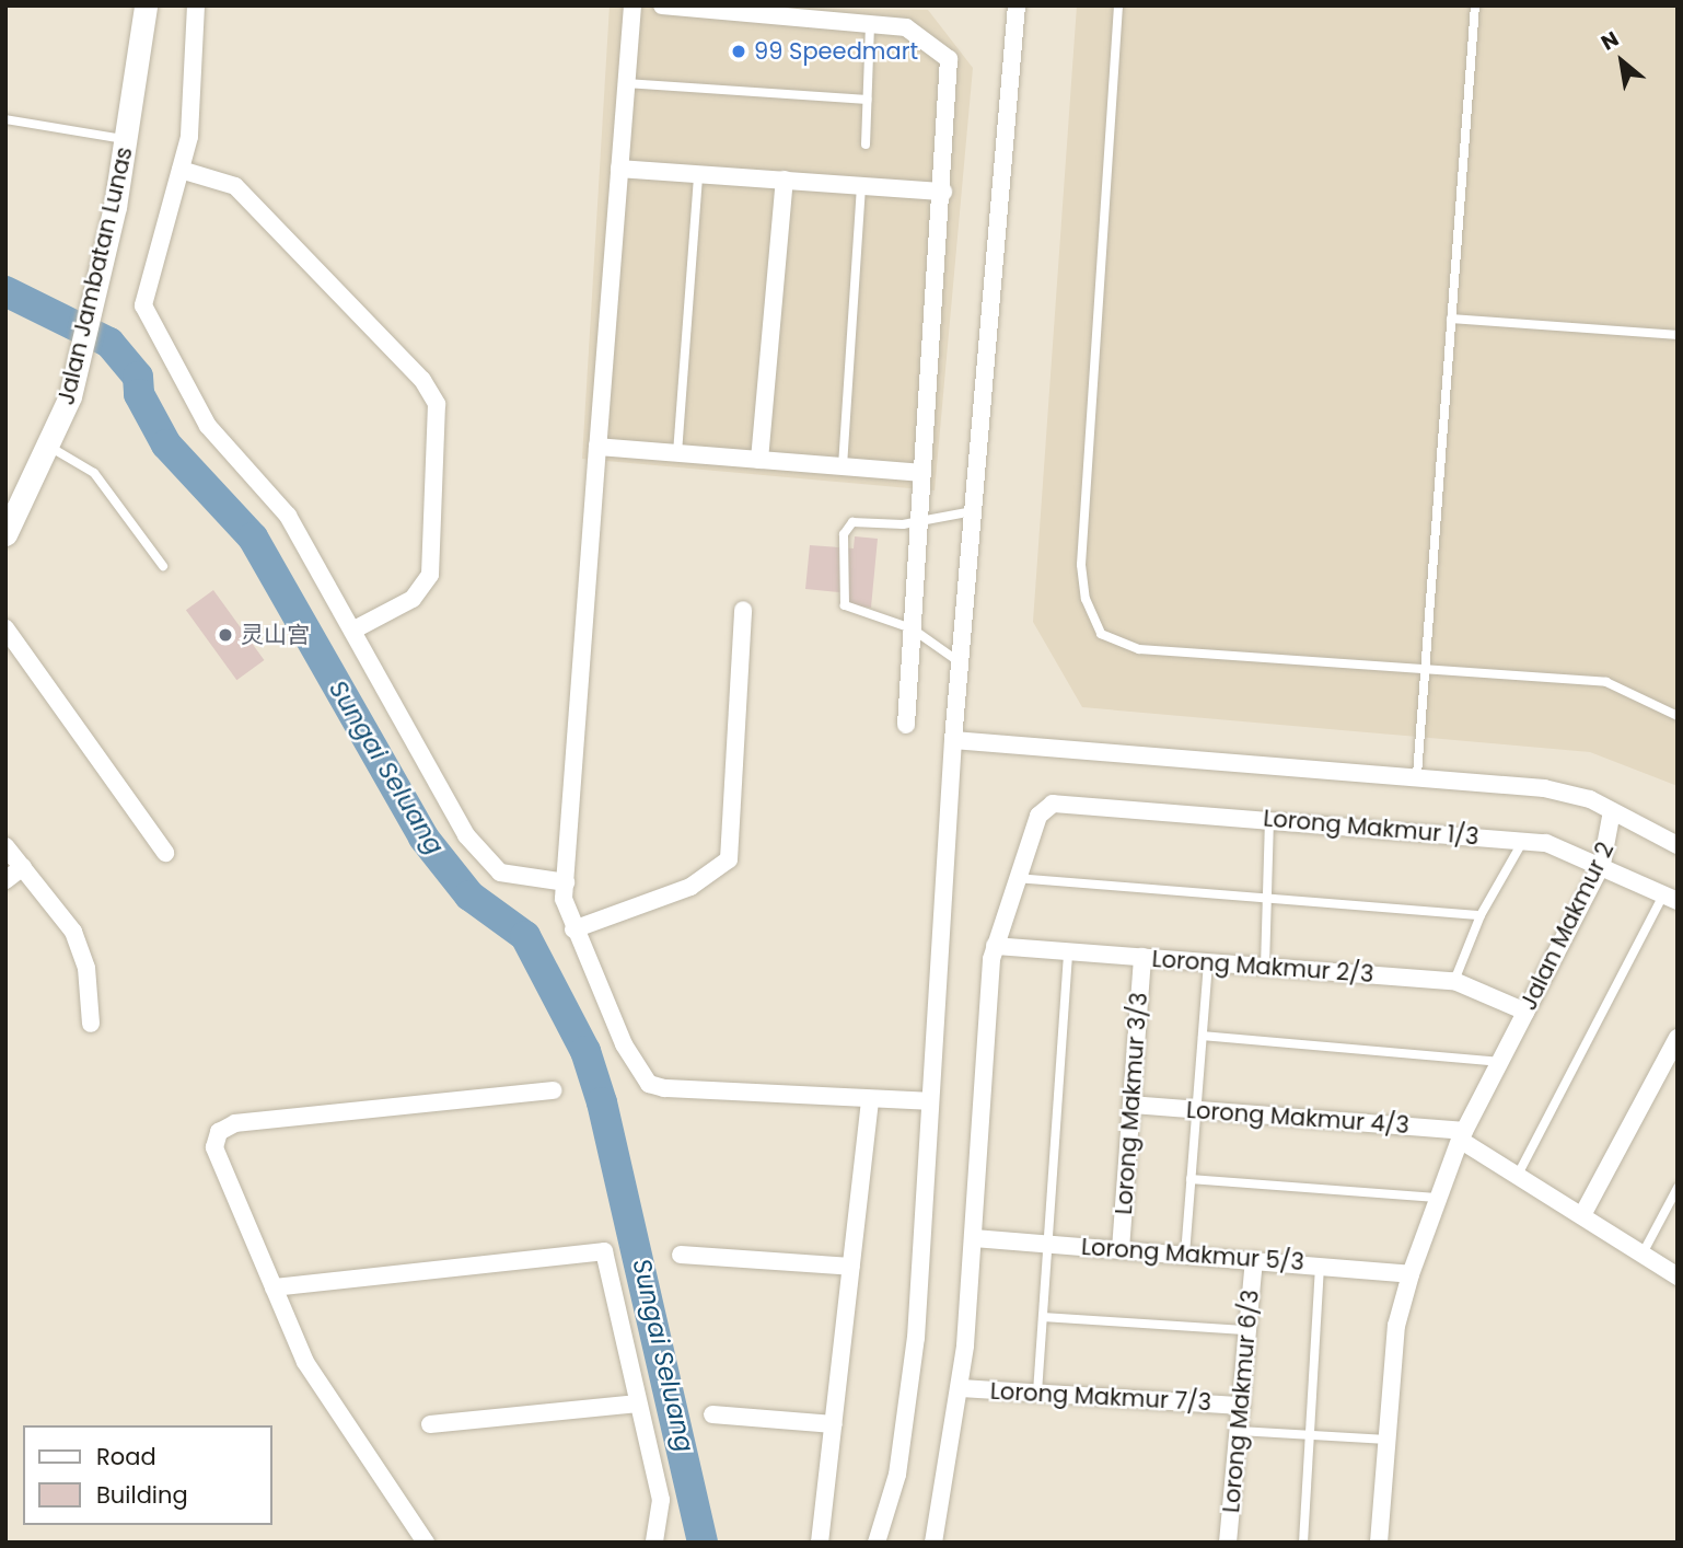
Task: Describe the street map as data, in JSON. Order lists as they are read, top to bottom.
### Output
{
  "streets": {
    "main road": ["Jalan Jambatan Lunas"],
    "street": [
      "Lorong Makmur 1/3",
      "Jalan Makmur 2",
      "Lorong Makmur 2/3",
      "Lorong Makmur 3/3",
      "Lorong Makmur 4/3",
      "Lorong Makmur 5/3",
      "Lorong Makmur 7/3",
      "Lorong Makmur 6/3"
    ]
  },
  "crossings": [
    ["Lorong Makmur 1/3", "Jalan Makmur 2"],
    ["Jalan Makmur 2", "Lorong Makmur 2/3"],
    ["Jalan Makmur 2", "Lorong Makmur 4/3"],
    ["Jalan Makmur 2", "Lorong Makmur 5/3"],
    ["Lorong Makmur 2/3", "Lorong Makmur 3/3"],
    ["Lorong Makmur 3/3", "Lorong Makmur 4/3"],
    ["Lorong Makmur 3/3", "Lorong Makmur 5/3"],
    ["Lorong Makmur 5/3", "Lorong Makmur 6/3"],
    ["Lorong Makmur 7/3", "Lorong Makmur 6/3"]
  ],
  "water": ["Sungai Seluang"],
  "places": ["99 Speedmart", "灵山宫"],
  "legend": ["Road", "Building"],
  "north": "top left"
}
